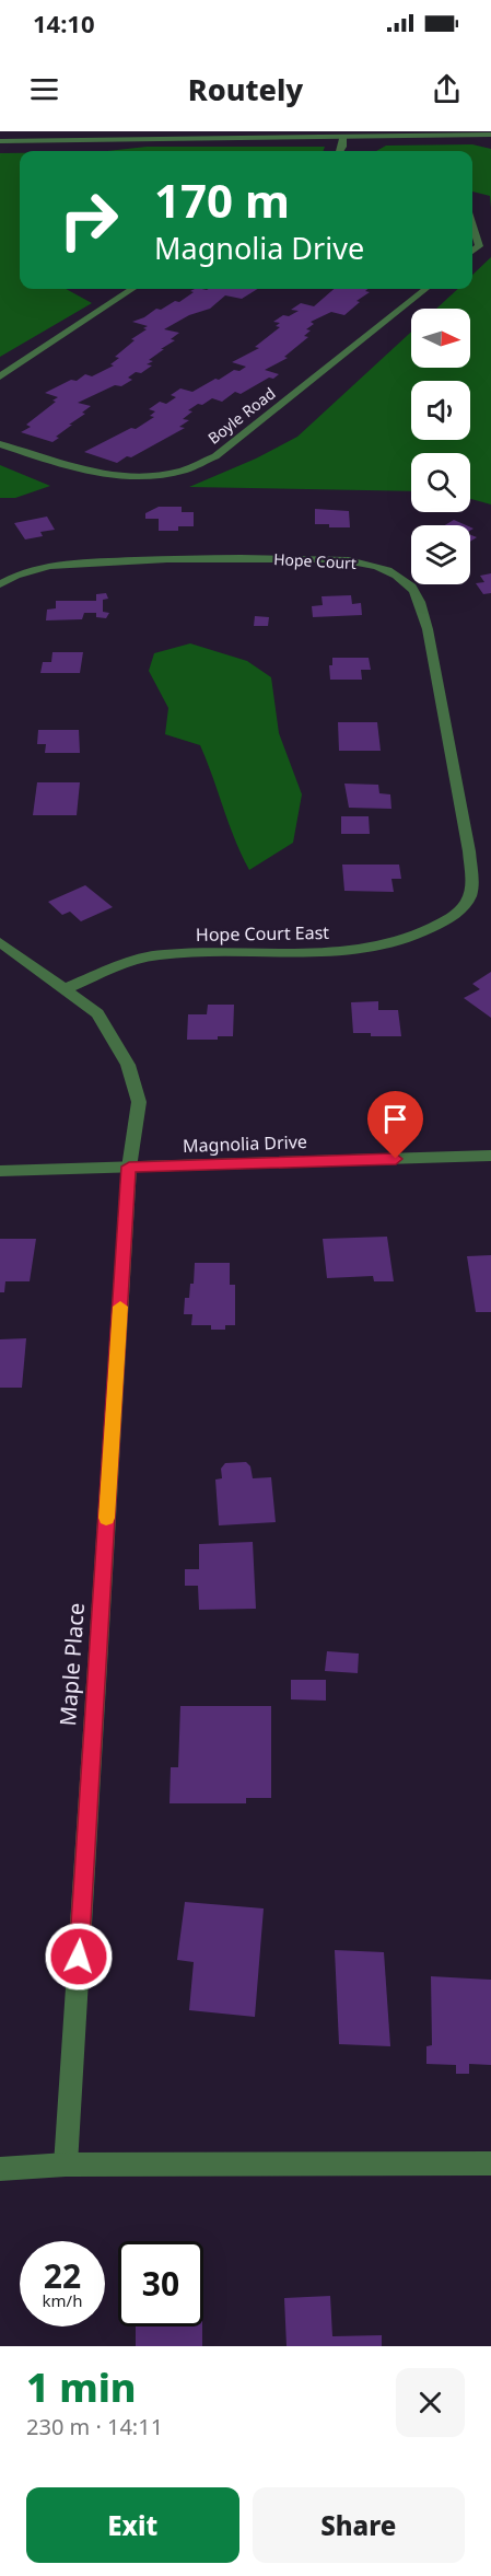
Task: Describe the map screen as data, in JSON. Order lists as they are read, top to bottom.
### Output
{
  "streets": {
    "street": [
      "Boyle Road",
      "Hope Court",
      "Hope Court East",
      "Magnolia Drive",
      "Maple Place"
    ]
  },
  "crossings": [
    ["Hope Court", "Hope Court East"],
    ["Magnolia Drive", "Maple Place"]
  ],
  "north": "right",
  "page": {
    "status": "14:10",
    "header": "Routely",
    "turn": ["170 m", "Magnolia Drive"],
    "speed": "22 km/h",
    "limit": "30",
    "heading": ["1 min", "230 m · 14:11"],
    "buttons": ["Exit", "Share"]
  }
}
